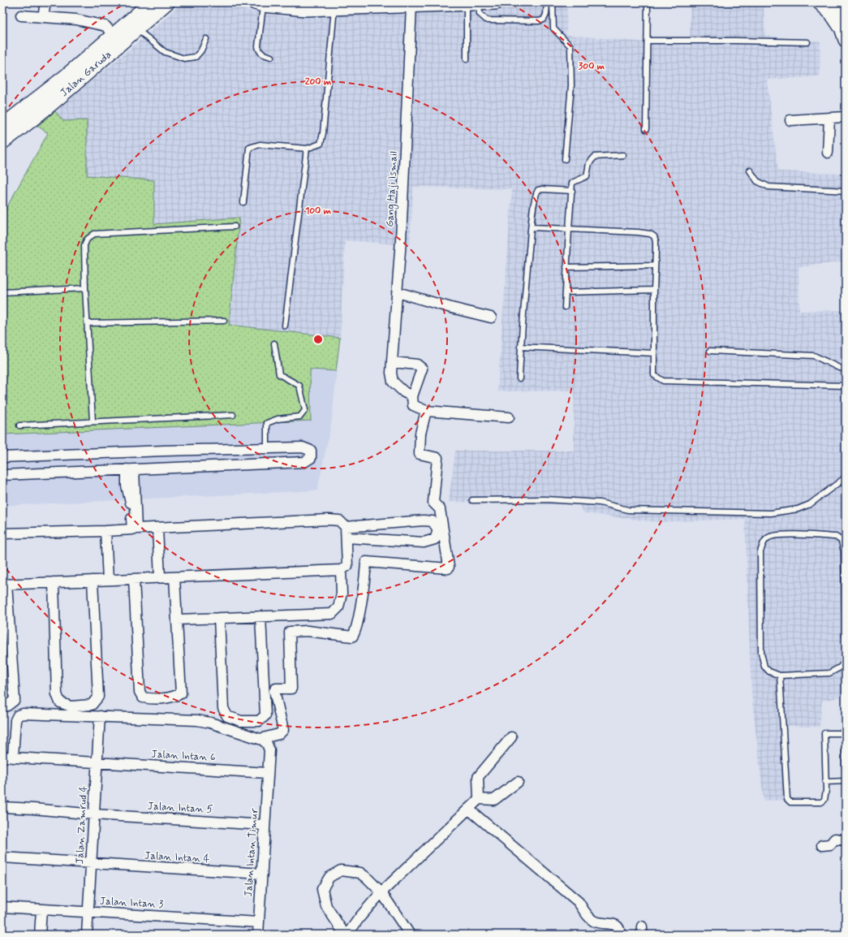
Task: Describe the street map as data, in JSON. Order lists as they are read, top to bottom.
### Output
{
  "streets": {
    "main road": ["Jalan Garuda"],
    "street": [
      "Gang Haji Ismail",
      "Jalan Intan 6",
      "Jalan Intan 5",
      "Jalan Zamrud 4",
      "Jalan Intan Timur",
      "Jalan Intan 4",
      "Jalan Intan 3"
    ]
  },
  "crossings": [
    ["Jalan Intan 6", "Jalan Zamrud 4"],
    ["Jalan Intan 6", "Jalan Intan Timur"],
    ["Jalan Intan 5", "Jalan Zamrud 4"],
    ["Jalan Intan 5", "Jalan Intan Timur"],
    ["Jalan Zamrud 4", "Jalan Intan 4"],
    ["Jalan Zamrud 4", "Jalan Intan 3"],
    ["Jalan Intan Timur", "Jalan Intan 4"],
    ["Jalan Intan Timur", "Jalan Intan 3"]
  ],
  "rings": ["300 m", "200 m", "100 m"]
}
